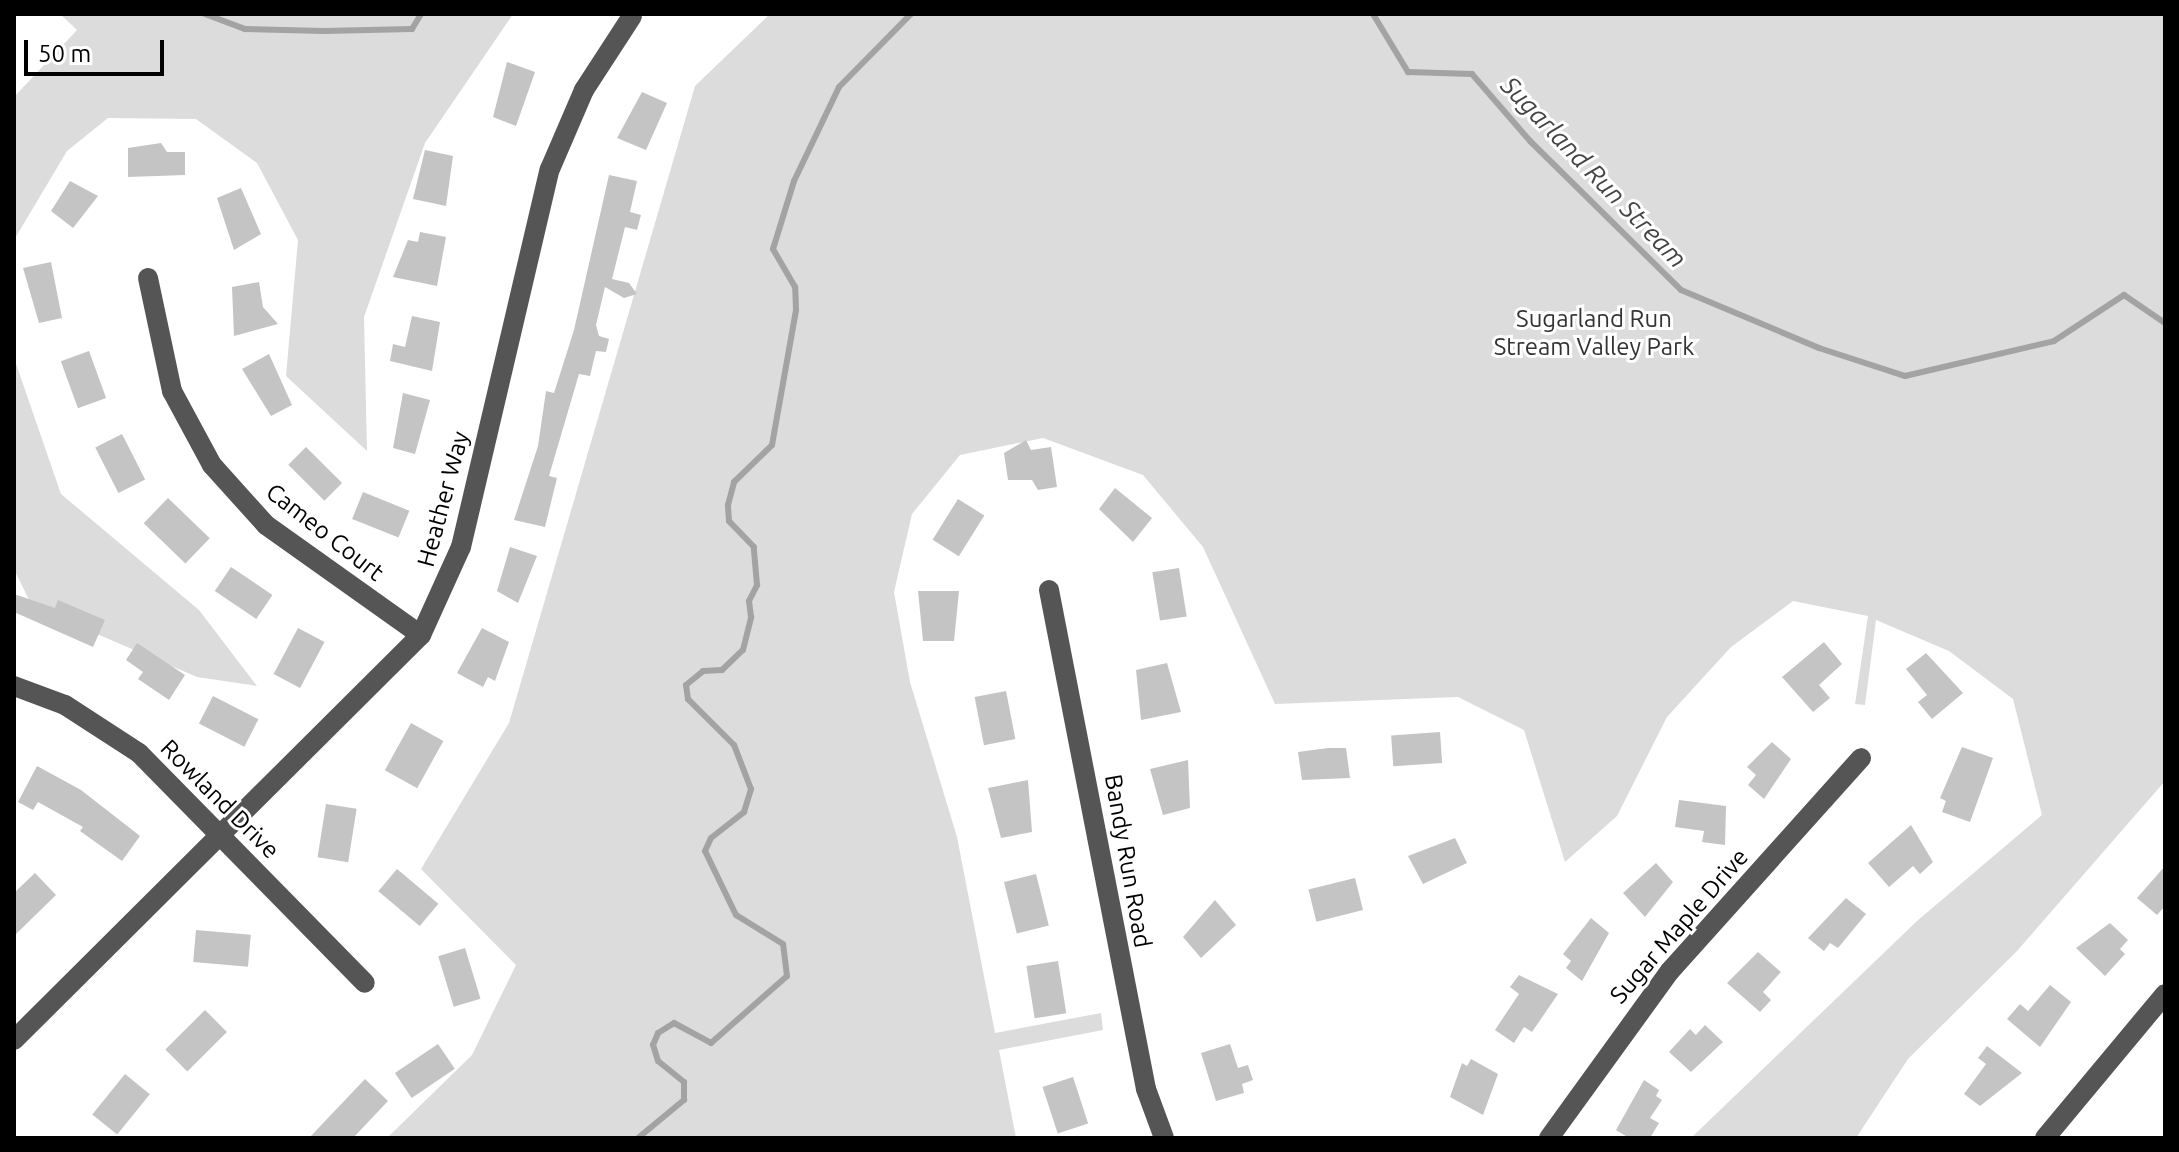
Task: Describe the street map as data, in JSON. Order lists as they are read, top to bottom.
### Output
{
  "streets": {
    "street": [
      "Heather Way",
      "Cameo Court",
      "Rowland Drive",
      "Bandy Run Road",
      "Sugar Maple Drive"
    ]
  },
  "crossings": [
    ["Heather Way", "Cameo Court"],
    ["Heather Way", "Rowland Drive"]
  ],
  "water": ["Sugarland Run Stream"],
  "parks": ["Sugarland Run Stream Valley Park"],
  "scale_bar": "50 m"
}
